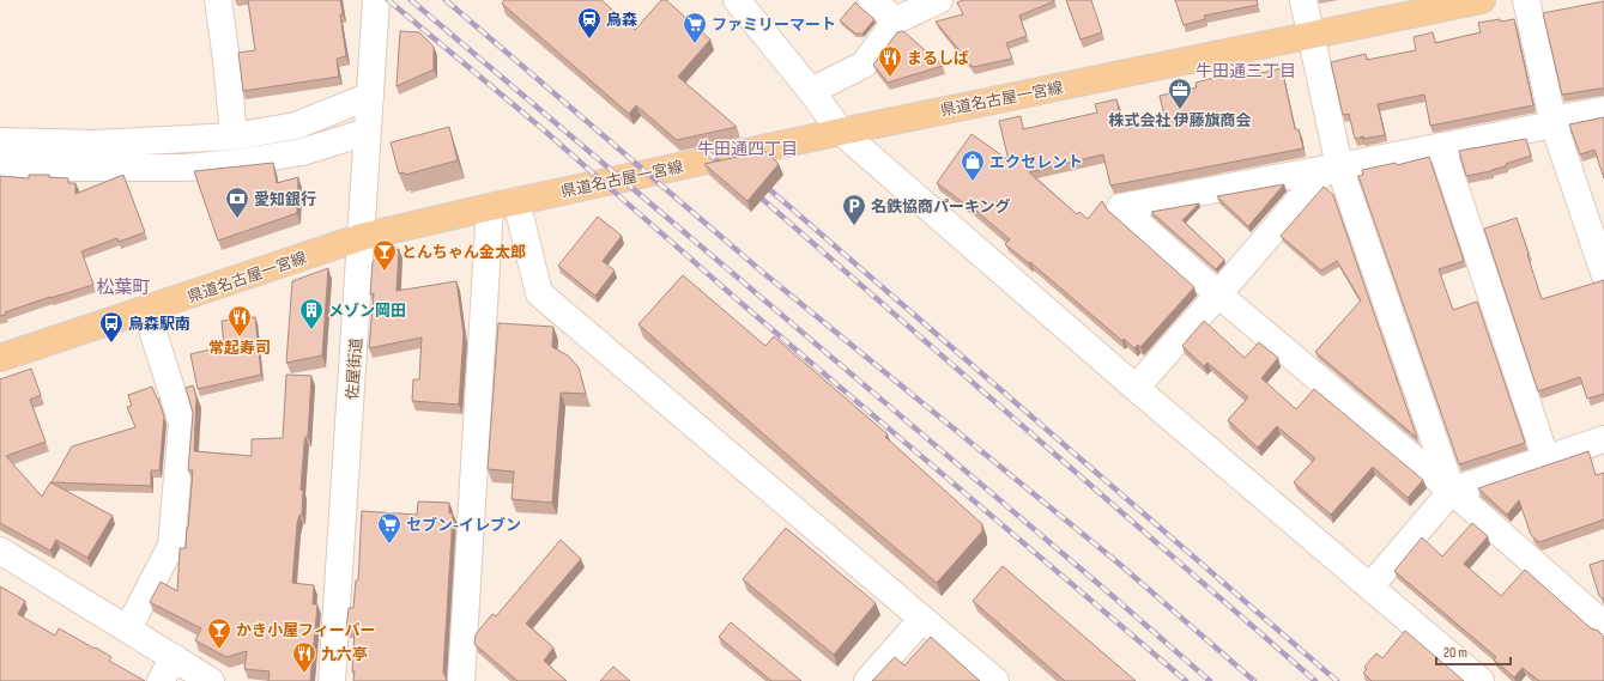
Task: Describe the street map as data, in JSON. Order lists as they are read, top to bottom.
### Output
{
  "streets": {
    "main road": ["県道名古屋一宮線"],
    "street": ["佐屋街道"]
  },
  "crossings": [
    ["県道名古屋一宮線", "佐屋街道"]
  ],
  "districts": ["牛田通三丁目", "牛田通四丁目", "松葉町"],
  "places": {
    "station": ["烏森"],
    "supermarket": ["ファミリーマート", "セブン-イレブン"],
    "restaurant": ["まるしば", "常起寿司", "九六亭"],
    "office": ["株式会社 伊藤旗商会"],
    "shop": ["エクセレント"],
    "bank": ["愛知銀行"],
    "parking": ["名鉄協商パーキング"],
    "bar": ["とんちゃん金太郎", "かき小屋フィーバー"],
    "building": ["メゾン岡田"],
    "bus stop": ["烏森駅南"]
  },
  "scale_bar": "20 m"
}
